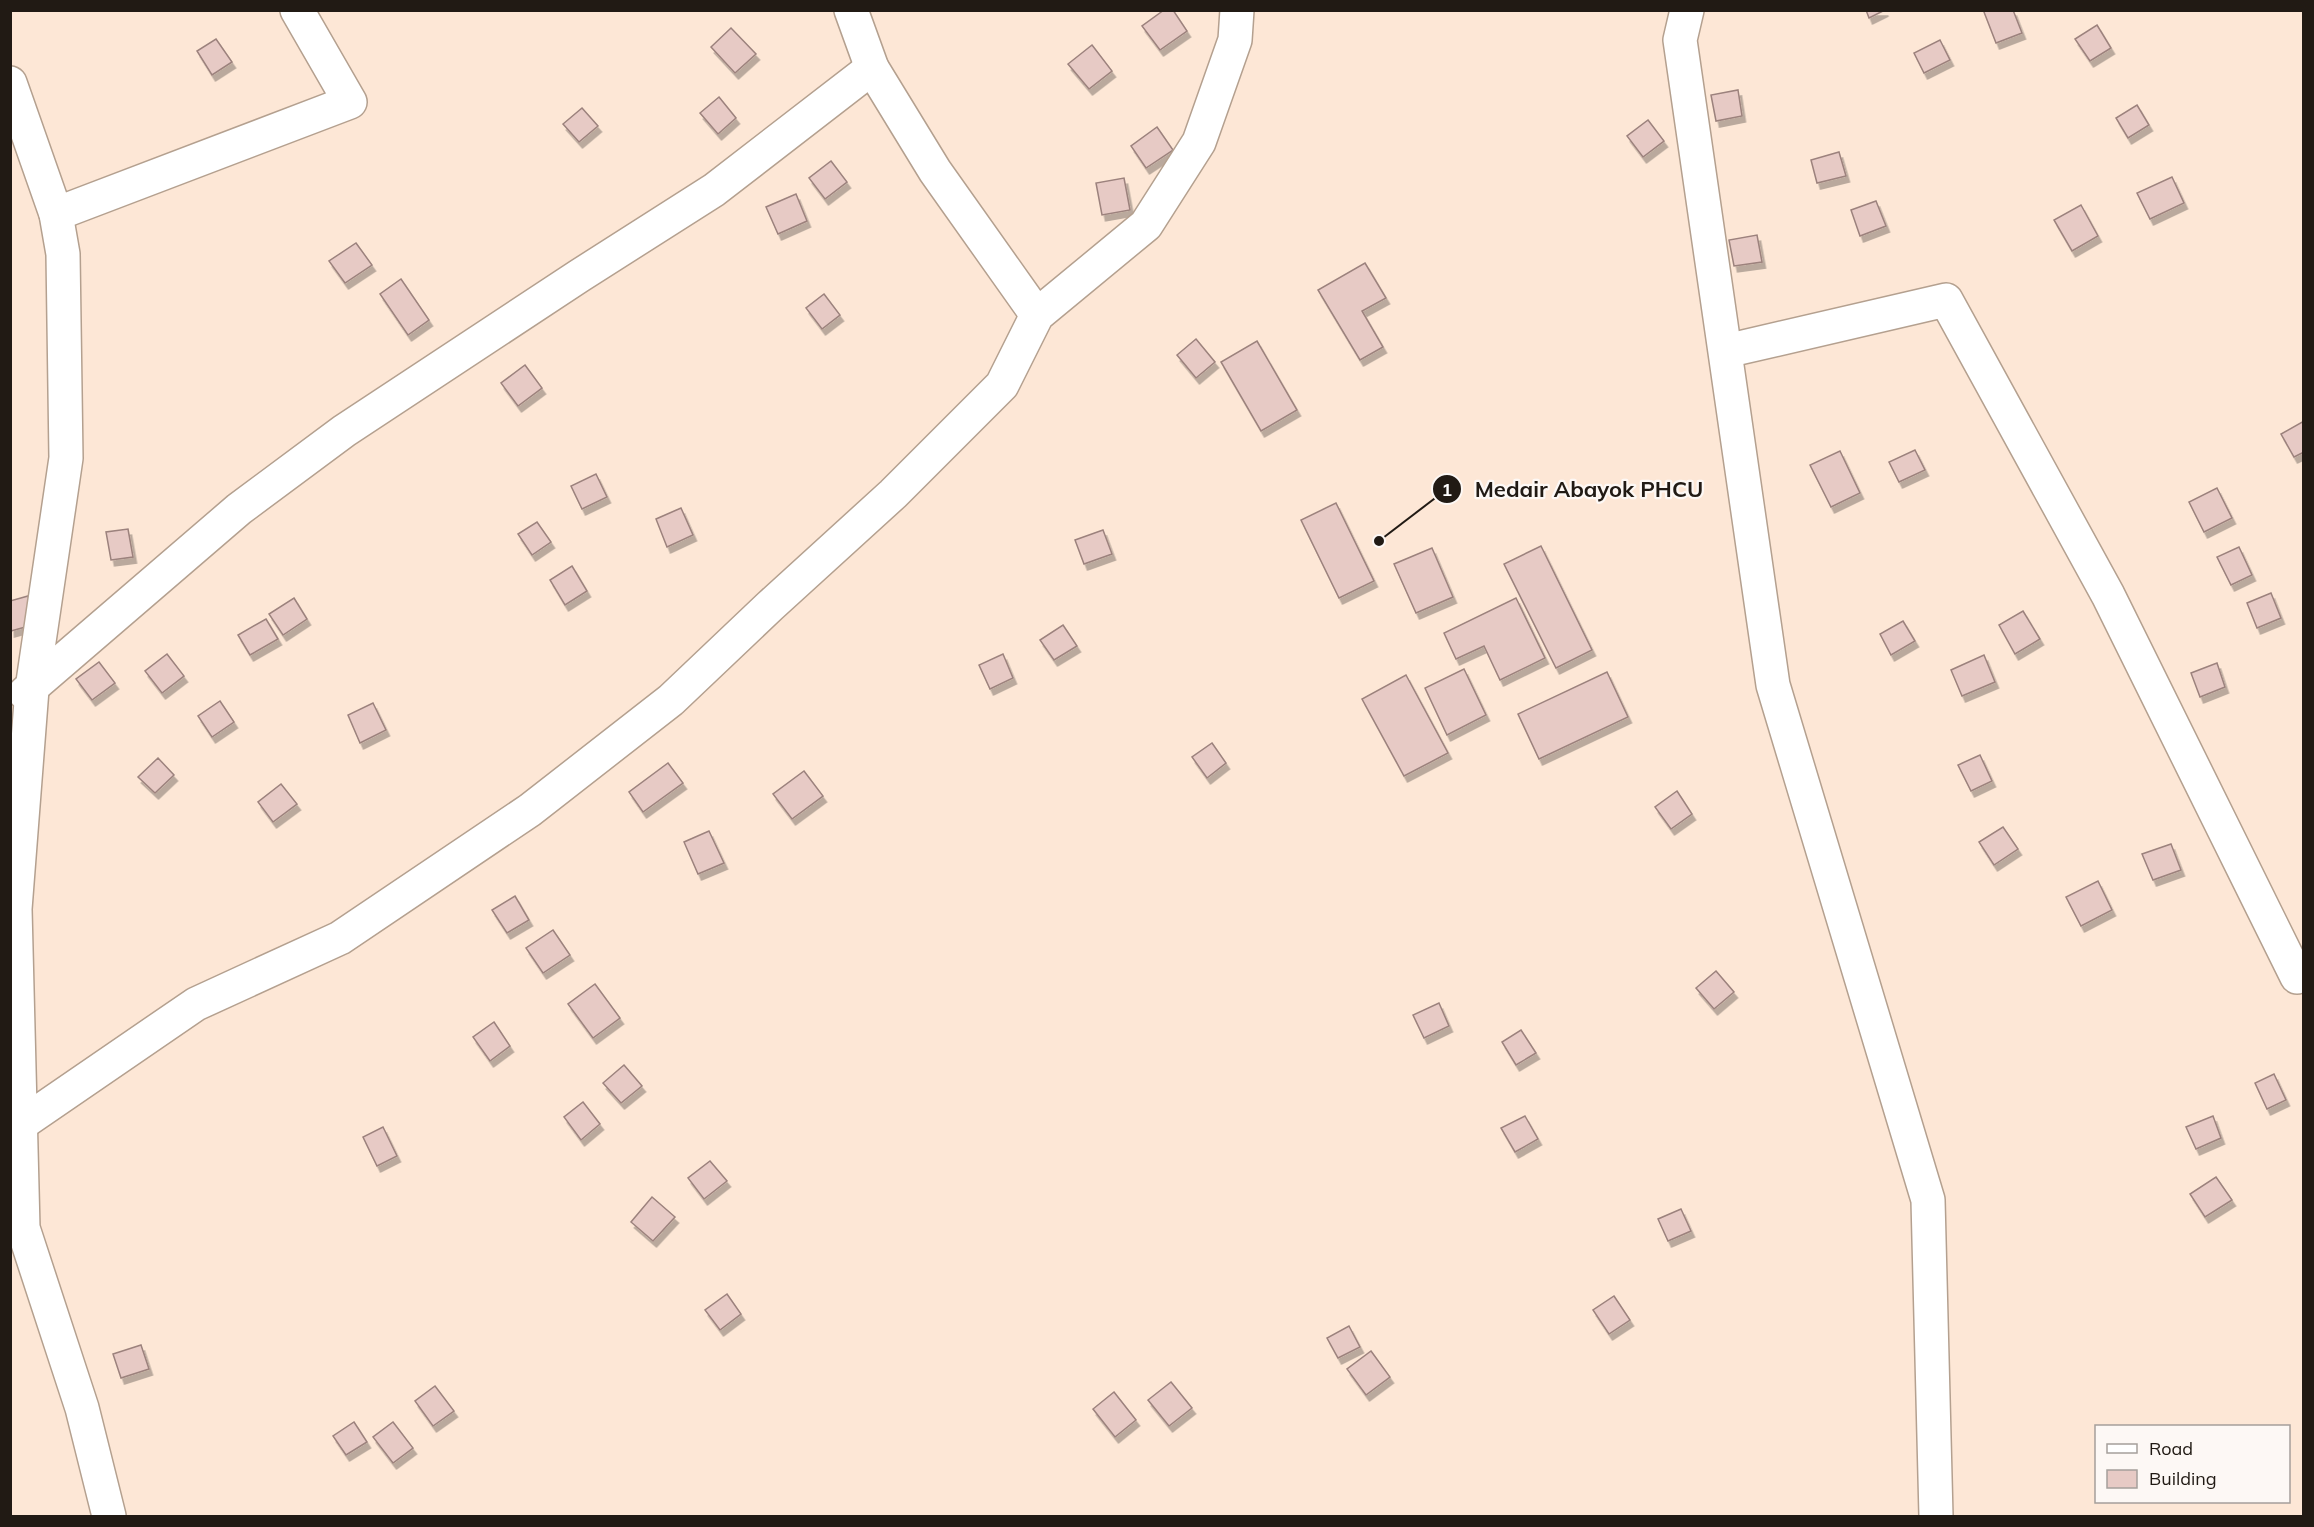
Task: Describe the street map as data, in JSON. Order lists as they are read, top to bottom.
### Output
{
  "places": ["Medair Abayok PHCU"],
  "legend": ["Road", "Building"]
}
